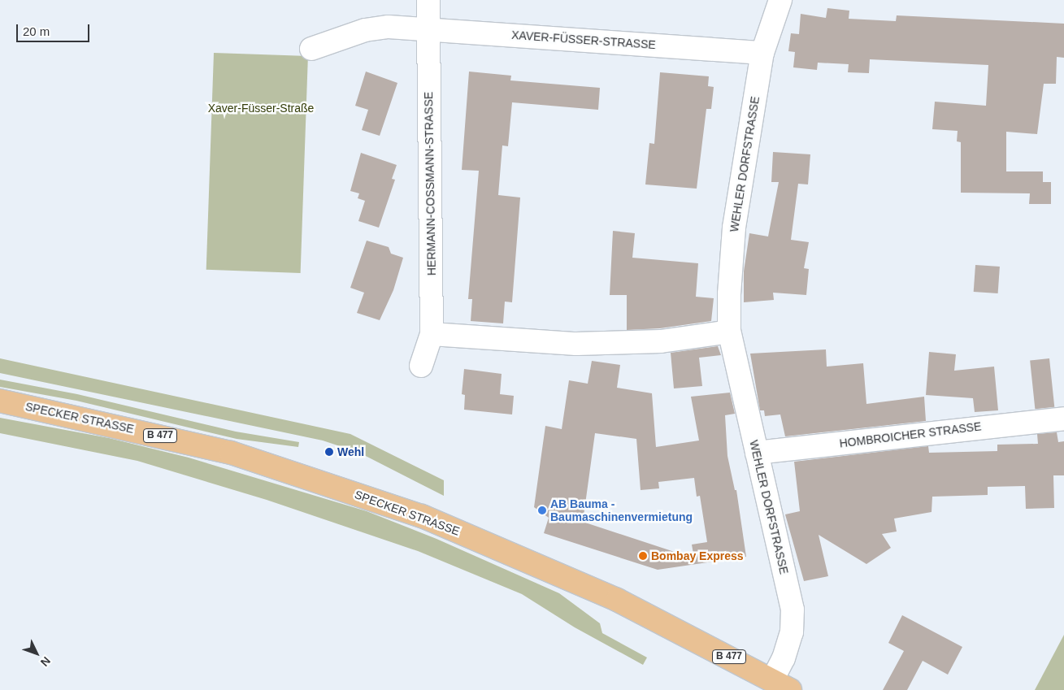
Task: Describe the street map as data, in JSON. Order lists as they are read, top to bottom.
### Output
{
  "streets": {
    "main road": ["SPECKER STRASSE", "B 477"],
    "street": [
      "XAVER-FÜSSER-STRASSE",
      "WEHLER DORFSTRASSE",
      "HERMANN-COSSMANN-STRASSE",
      "HOMBROICHER STRASSE"
    ]
  },
  "crossings": [
    ["XAVER-FÜSSER-STRASSE", "WEHLER DORFSTRASSE"],
    ["XAVER-FÜSSER-STRASSE", "HERMANN-COSSMANN-STRASSE"],
    ["WEHLER DORFSTRASSE", "SPECKER STRASSE"],
    ["WEHLER DORFSTRASSE", "HOMBROICHER STRASSE"]
  ],
  "parks": ["Xaver-Füsser-Straße"],
  "places": ["Wehl", "AB Bauma - Baumaschinenvermietung", "Bombay Express"],
  "scale_bar": "20 m",
  "north": "bottom right"
}
